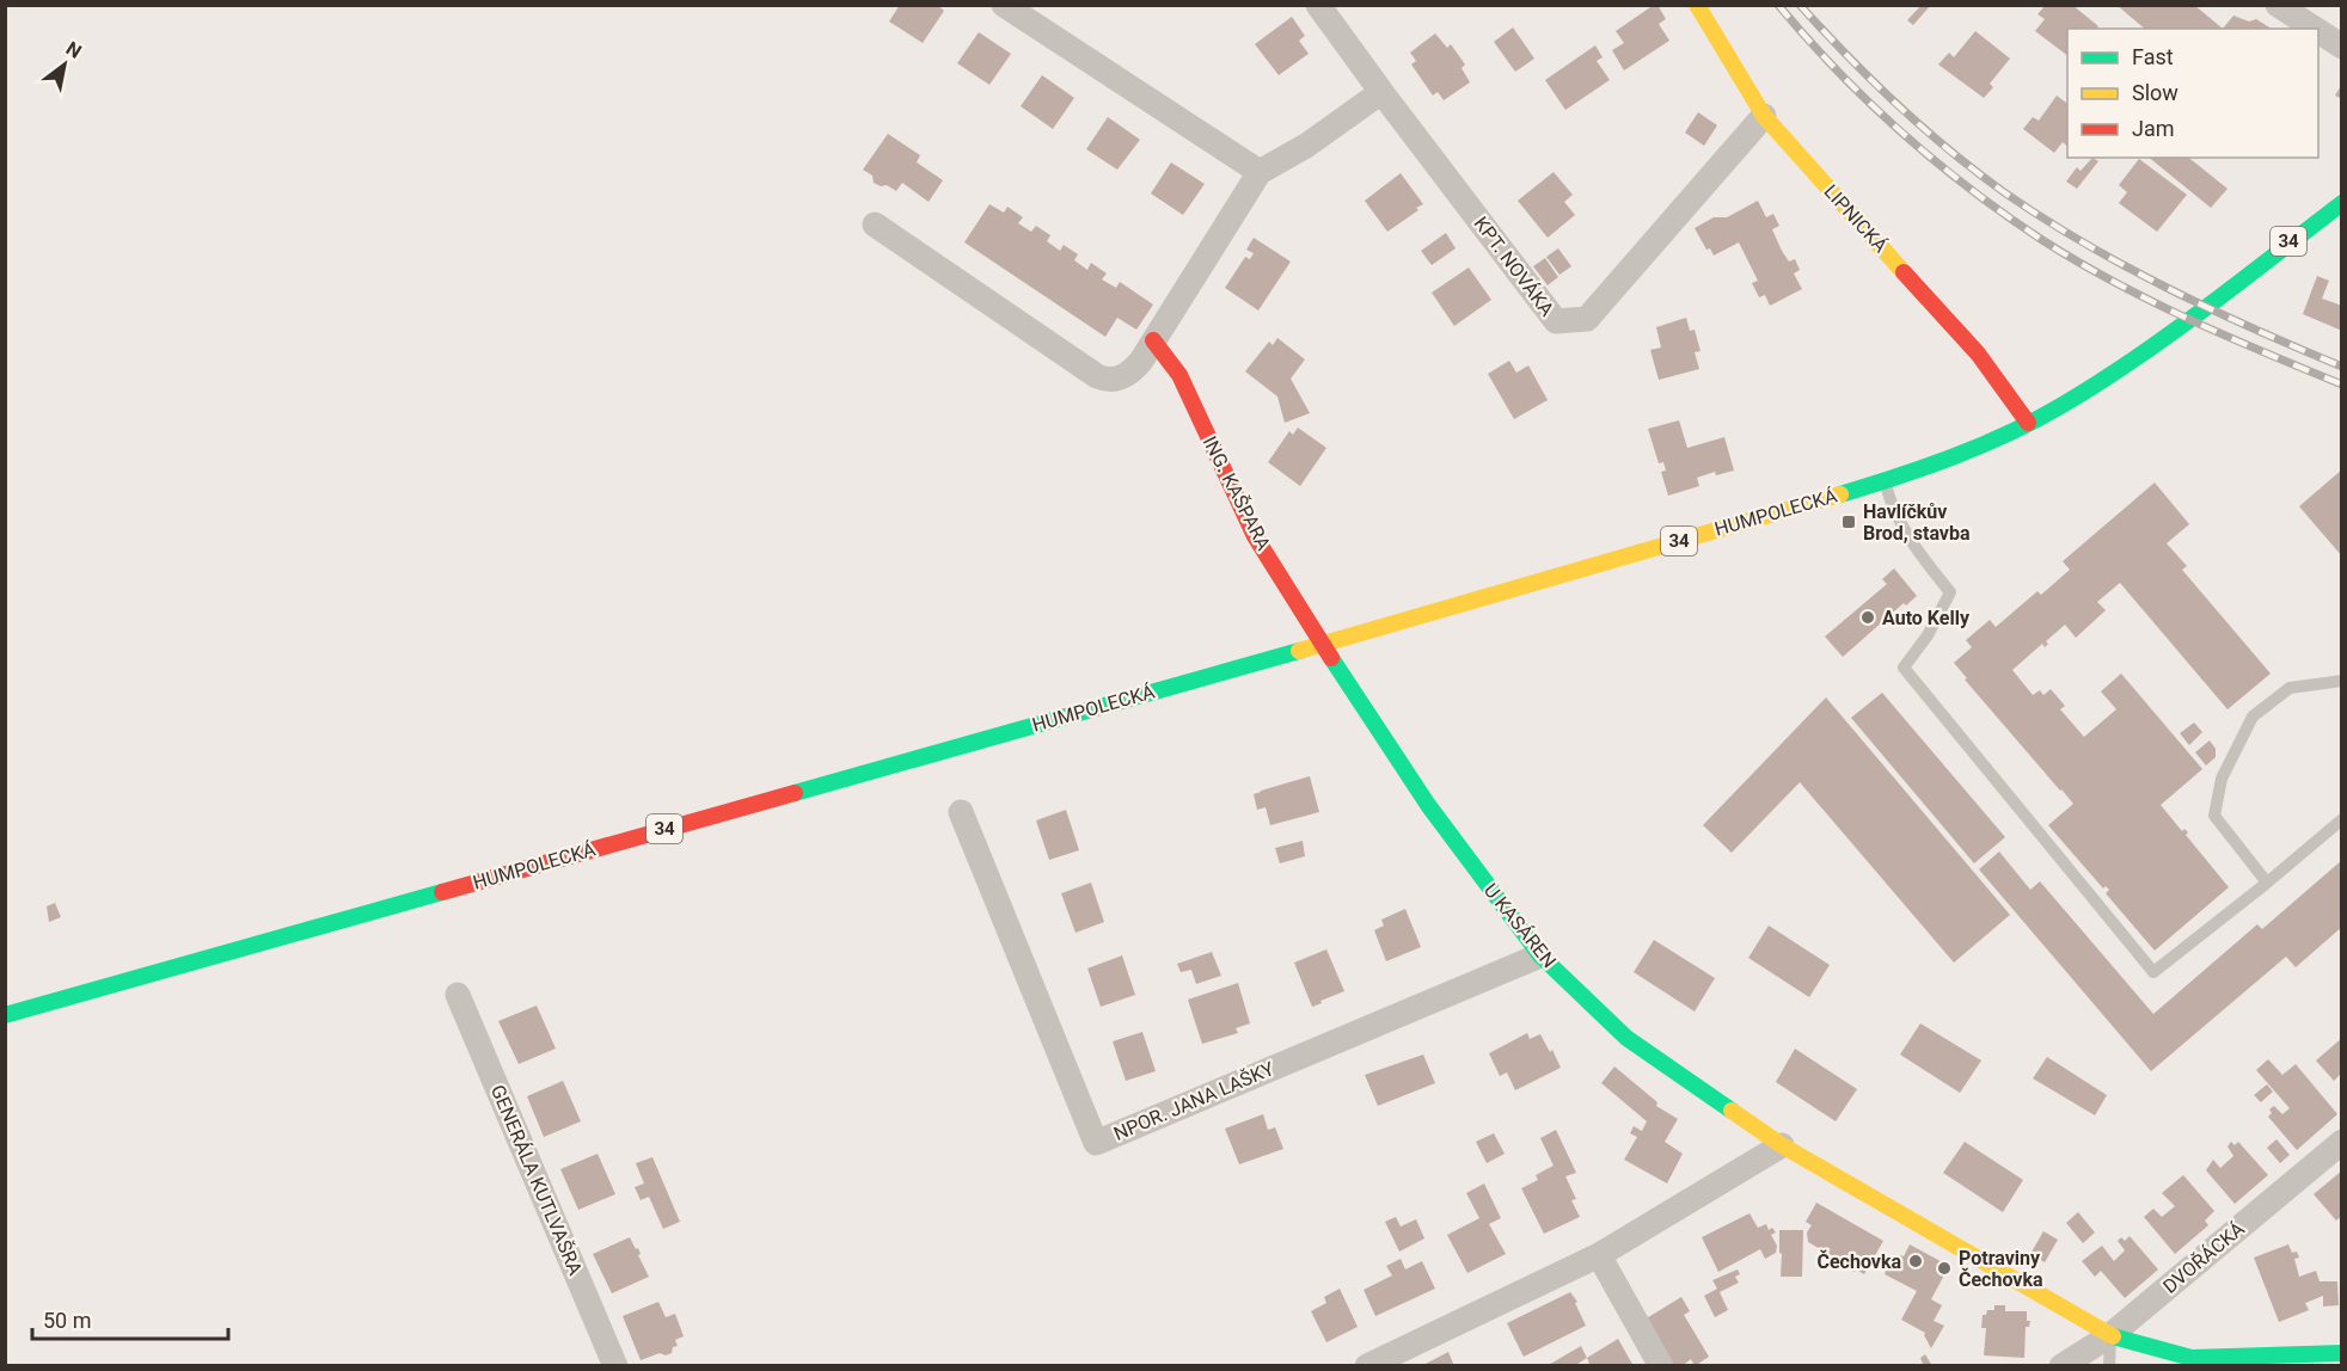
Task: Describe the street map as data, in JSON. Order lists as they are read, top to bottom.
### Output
{
  "streets": {
    "main road": [
      "LIPNICKÁ",
      "34",
      "ING. KAŠPARA",
      "HUMPOLECKÁ",
      "U KASÁREN"
    ],
    "street": [
      "KPT. NOVÁKA",
      "NPOR. JANA LAŠKY",
      "GENERÁLA KUTLVAŠRA",
      "DVOŘÁCKÁ"
    ]
  },
  "crossings": [
    ["LIPNICKÁ", "KPT. NOVÁKA"],
    ["LIPNICKÁ", "HUMPOLECKÁ"],
    ["ING. KAŠPARA", "HUMPOLECKÁ"],
    ["ING. KAŠPARA", "U KASÁREN"],
    ["HUMPOLECKÁ", "U KASÁREN"],
    ["U KASÁREN", "NPOR. JANA LAŠKY"],
    ["U KASÁREN", "DVOŘÁCKÁ"]
  ],
  "places": {
    "transit": ["Havlíčkův Brod, stavba"],
    "other": ["Auto Kelly", "Čechovka", "Potraviny Čechovka"]
  },
  "legend": ["Fast", "Slow", "Jam"],
  "scale_bar": "50 m",
  "north": "top right"
}
